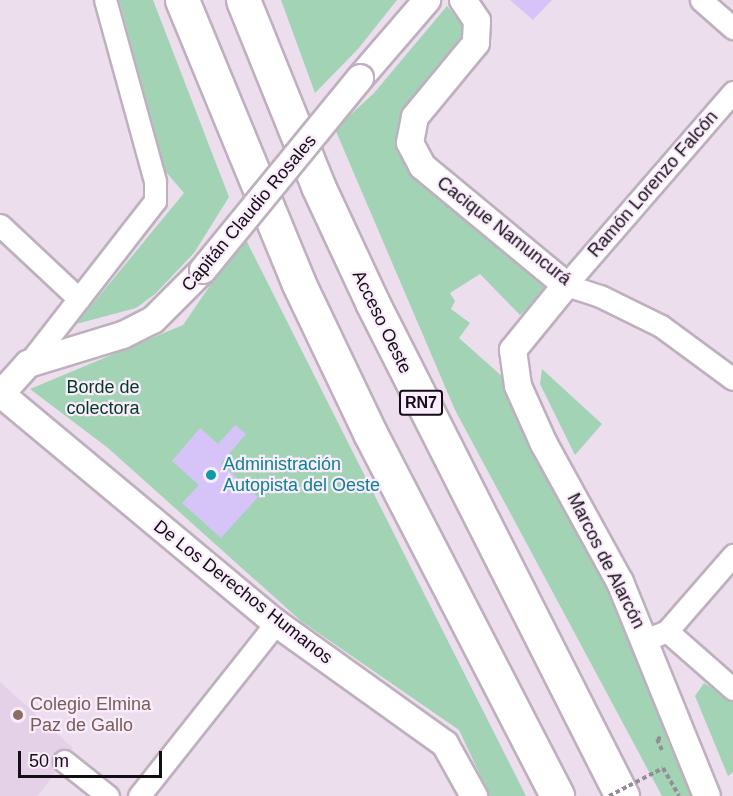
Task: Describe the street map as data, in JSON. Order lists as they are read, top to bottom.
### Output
{
  "streets": {
    "highway": ["Acceso Oeste", "RN7"],
    "street": [
      "Ramón Lorenzo Falcón",
      "Capitán Claudio Rosales",
      "Cacique Namuncurá",
      "Marcos de Alarcón",
      "De Los Derechos Humanos"
    ]
  },
  "crossings": [
    ["Ramón Lorenzo Falcón", "Cacique Namuncurá"],
    ["Ramón Lorenzo Falcón", "Marcos de Alarcón"]
  ],
  "parks": ["Borde de colectora"],
  "places": ["Administración Autopista del Oeste", "Colegio Elmina Paz de Gallo"],
  "scale_bar": "50 m"
}
